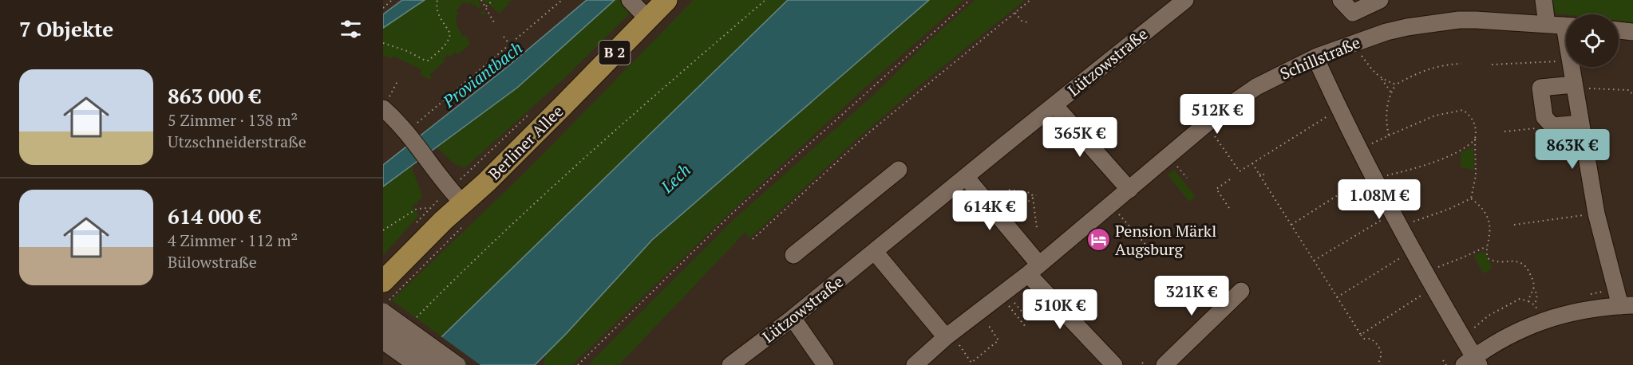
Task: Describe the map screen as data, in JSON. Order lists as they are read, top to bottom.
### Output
{
  "streets": {
    "main road": ["B 2", "Berliner Allee"],
    "street": ["Schillstraße", "Lützowstraße"]
  },
  "water": ["Proviantbach", "Lech"],
  "places": {
    "hotel": ["Pension Märkl Augsburg"]
  },
  "page": {
    "heading": "7 Objekte",
    "list": [
      {
        "name": "863 000 €",
        "note": "5 Zimmer · 138 m² · Utzschneiderstraße"
      },
      {
        "name": "614 000 €",
        "note": "4 Zimmer · 112 m² · Bülowstraße"
      }
    ],
    "price": [
      "512K €",
      "365K €",
      "863K €",
      "1.08M €",
      "614K €",
      "321K €",
      "510K €"
    ]
  }
}
